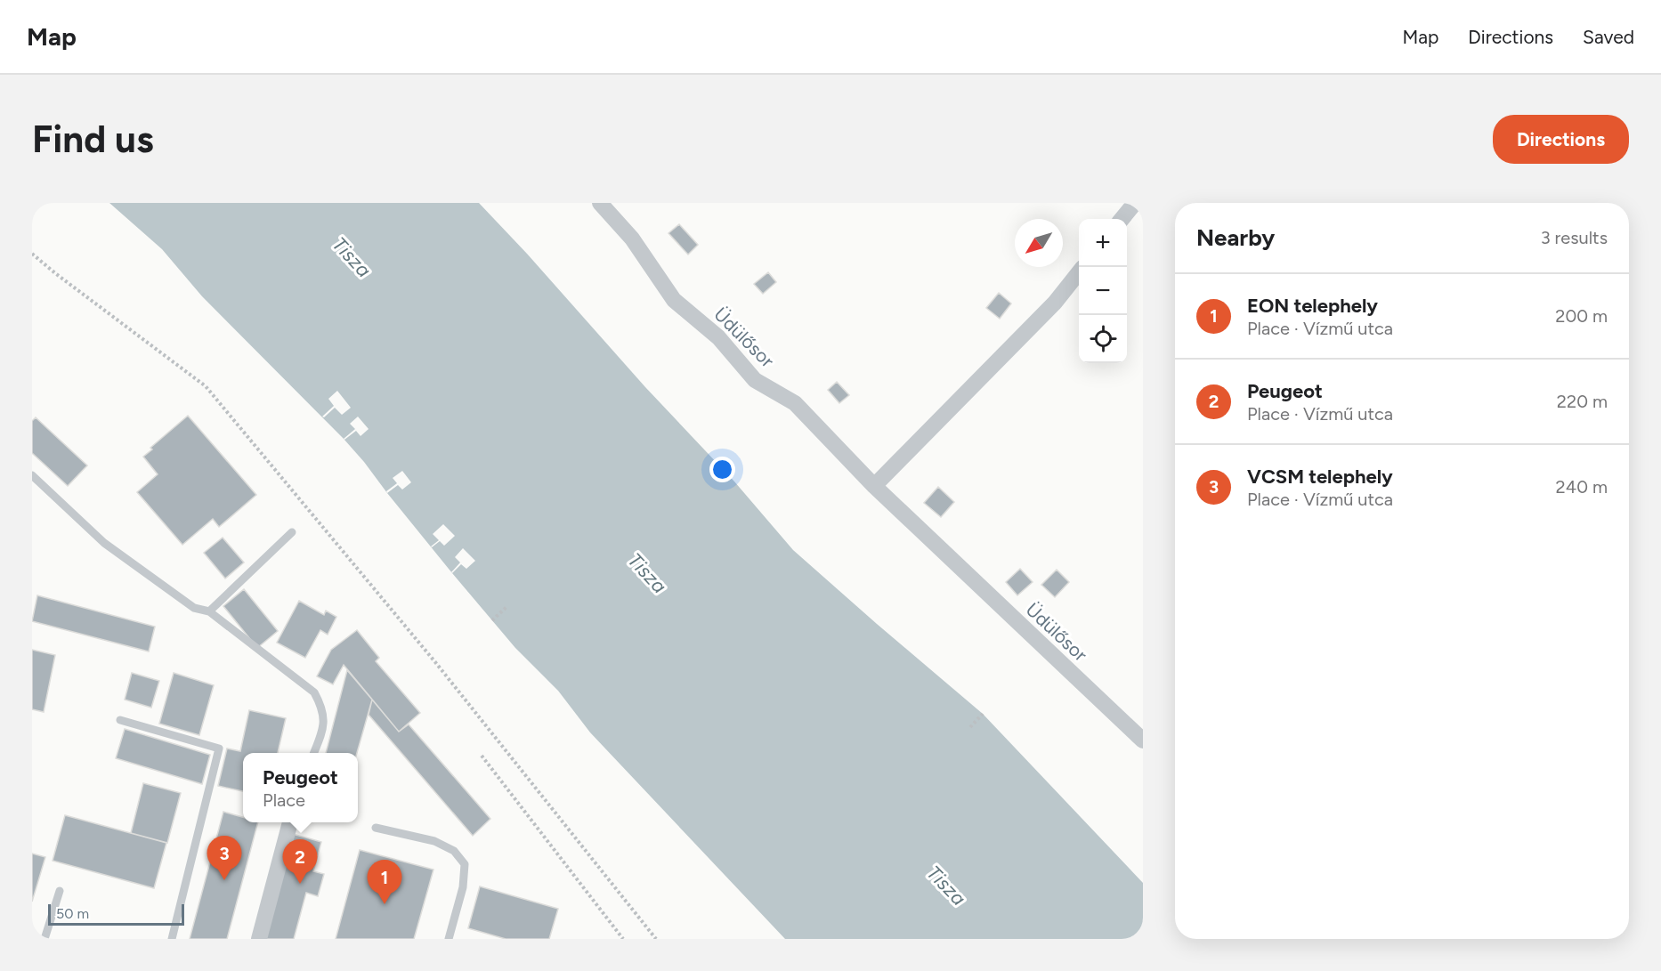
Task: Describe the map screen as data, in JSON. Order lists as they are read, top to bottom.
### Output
{
  "streets": {
    "street": ["Üdülősor"]
  },
  "water": ["Tisza"],
  "scale_bar": "50 m",
  "north": "bottom left",
  "page": {
    "header": "Map",
    "nav": ["Map", "Directions", "Saved"],
    "buttons": "Directions",
    "title": "Find us",
    "heading": ["Nearby", "3 results"],
    "map_buttons": ["+", "−"],
    "list": [
      {
        "mark": "1",
        "name": "EON telephely",
        "note": "Place · Vízmű utca",
        "value": "200 m"
      },
      {
        "mark": "2",
        "name": "Peugeot",
        "note": "Place · Vízmű utca",
        "value": "220 m"
      },
      {
        "mark": "3",
        "name": "VCSM telephely",
        "note": "Place · Vízmű utca",
        "value": "240 m"
      }
    ],
    "popup": ["Peugeot", "Place"],
    "pins": ["3", "2", "1"],
    "scale": "50 m"
  }
}
